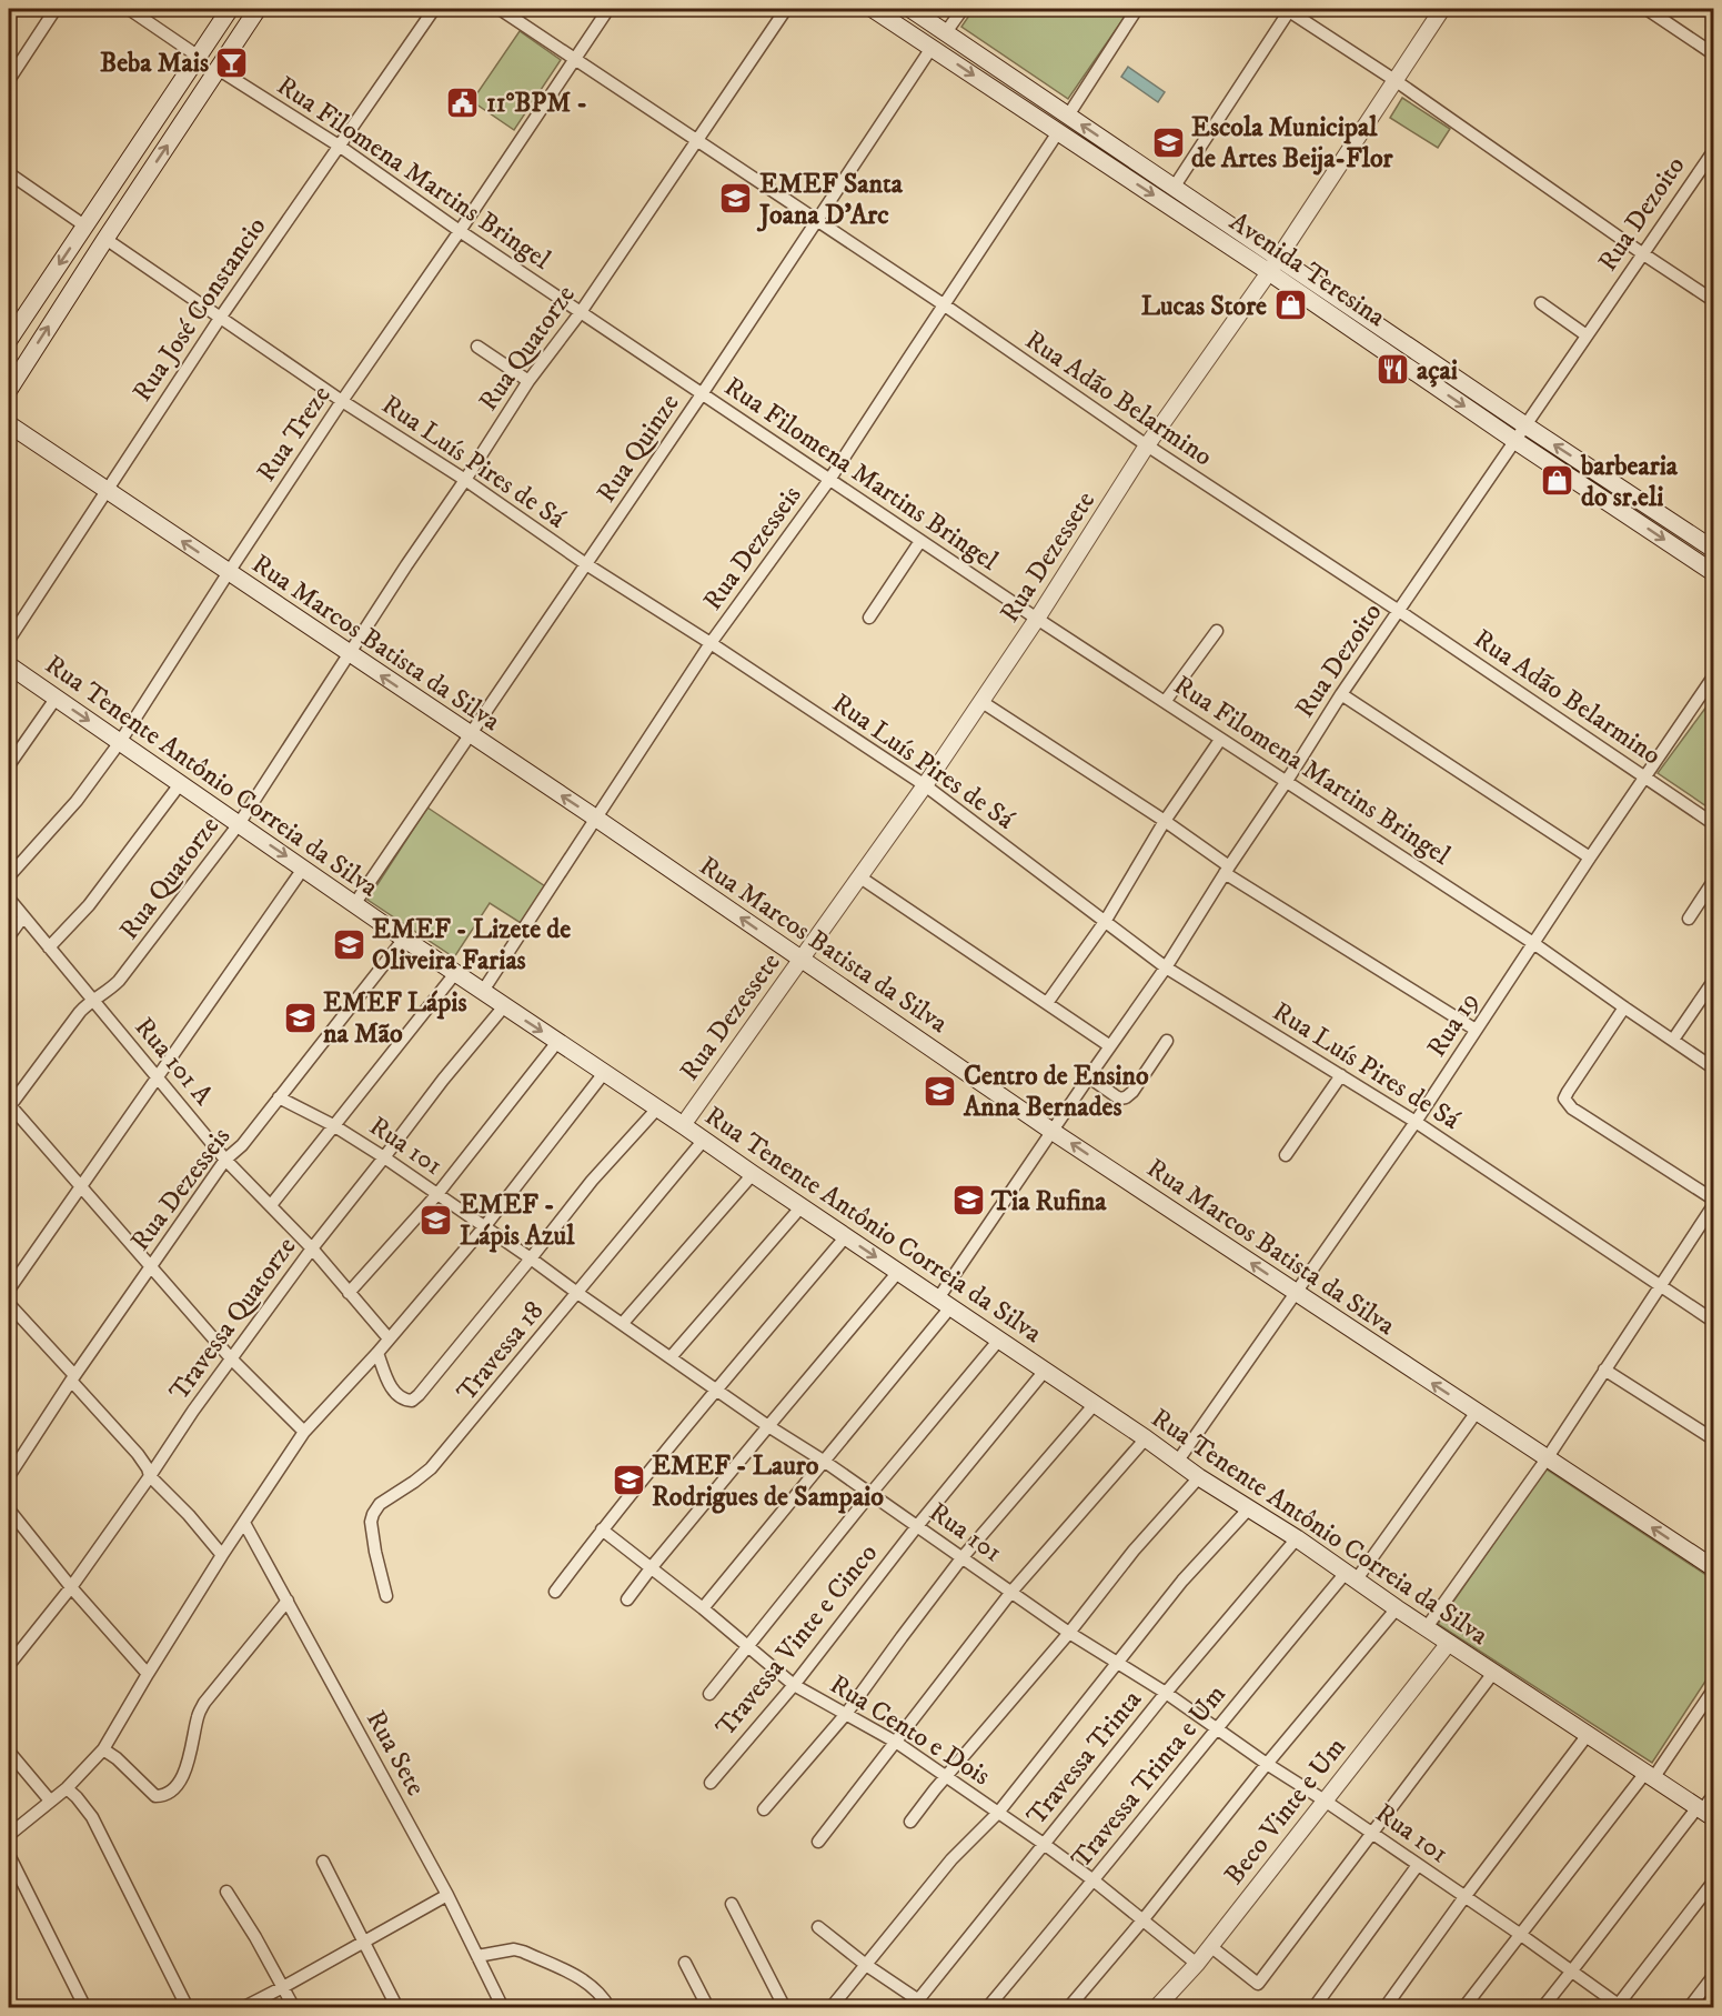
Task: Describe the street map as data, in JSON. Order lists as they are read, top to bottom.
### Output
{
  "streets": {
    "main road": ["Avenida Teresina", "Rua Marcos Batista da Silva", "Rua Tenente Antônio Correia da Silva"],
    "street": [
      "Rua Filomena Martins Bringel",
      "Rua Dezoito",
      "Rua José Constancio",
      "Rua Quatorze",
      "Rua Adão Belarmino",
      "Rua Treze",
      "Rua Quinze",
      "Rua Luís Pires de Sá",
      "Rua Dezesseis",
      "Rua Dezessete",
      "Rua 19",
      "Rua 101 A",
      "Rua 101",
      "Travessa Quatorze",
      "Travessa 18",
      "Travessa Vinte e Cinco",
      "Rua Cento e Dois",
      "Rua Sete",
      "Travessa Trinta",
      "Travessa Trinta e Um",
      "Beco Vinte e Um"
    ]
  },
  "crossings": [
    ["Rua Filomena Martins Bringel", "Rua Dezoito"],
    ["Rua Filomena Martins Bringel", "Rua José Constancio"],
    ["Rua Filomena Martins Bringel", "Rua Quatorze"],
    ["Rua Filomena Martins Bringel", "Rua Treze"],
    ["Rua Filomena Martins Bringel", "Rua Quinze"],
    ["Rua Filomena Martins Bringel", "Rua Dezesseis"],
    ["Rua Filomena Martins Bringel", "Rua Dezessete"],
    ["Rua Filomena Martins Bringel", "Rua 19"],
    ["Rua Dezoito", "Avenida Teresina"],
    ["Rua Dezoito", "Rua Adão Belarmino"],
    ["Rua Dezoito", "Rua Luís Pires de Sá"],
    ["Rua Dezoito", "Rua Marcos Batista da Silva"],
    ["Rua Dezoito", "Rua Tenente Antônio Correia da Silva"],
    ["Rua Dezoito", "Rua 101"],
    ["Rua Dezoito", "Rua Cento e Dois"],
    ["Avenida Teresina", "Rua Quinze"],
    ["Avenida Teresina", "Rua Dezesseis"],
    ["Avenida Teresina", "Rua Dezessete"],
    ["Rua José Constancio", "Rua Luís Pires de Sá"],
    ["Rua José Constancio", "Rua Marcos Batista da Silva"],
    ["Rua Quatorze", "Rua Adão Belarmino"],
    ["Rua Quatorze", "Rua Luís Pires de Sá"],
    ["Rua Quatorze", "Rua Marcos Batista da Silva"],
    ["Rua Quatorze", "Rua Tenente Antônio Correia da Silva"],
    ["Rua Quatorze", "Rua 101 A"],
    ["Rua Adão Belarmino", "Rua Treze"],
    ["Rua Adão Belarmino", "Rua Quinze"],
    ["Rua Adão Belarmino", "Rua Dezesseis"],
    ["Rua Adão Belarmino", "Rua Dezessete"],
    ["Rua Adão Belarmino", "Rua 19"],
    ["Rua Treze", "Rua Luís Pires de Sá"],
    ["Rua Treze", "Rua Marcos Batista da Silva"],
    ["Rua Treze", "Rua Tenente Antônio Correia da Silva"],
    ["Rua Quinze", "Rua Luís Pires de Sá"],
    ["Rua Quinze", "Rua Marcos Batista da Silva"],
    ["Rua Quinze", "Rua Tenente Antônio Correia da Silva"],
    ["Rua Luís Pires de Sá", "Rua Dezesseis"],
    ["Rua Luís Pires de Sá", "Rua Dezessete"],
    ["Rua Luís Pires de Sá", "Rua 19"],
    ["Rua Dezesseis", "Rua Marcos Batista da Silva"],
    ["Rua Dezesseis", "Rua Tenente Antônio Correia da Silva"],
    ["Rua Dezesseis", "Rua 101 A"],
    ["Rua Dezesseis", "Rua 101"],
    ["Rua Dezessete", "Rua Marcos Batista da Silva"],
    ["Rua Dezessete", "Rua Tenente Antônio Correia da Silva"],
    ["Rua Marcos Batista da Silva", "Rua 19"],
    ["Rua Marcos Batista da Silva", "Travessa Trinta e Um"],
    ["Rua Tenente Antônio Correia da Silva", "Rua 19"],
    ["Rua Tenente Antônio Correia da Silva", "Travessa Quatorze"],
    ["Rua Tenente Antônio Correia da Silva", "Travessa 18"],
    ["Rua Tenente Antônio Correia da Silva", "Travessa Vinte e Cinco"],
    ["Rua Tenente Antônio Correia da Silva", "Travessa Trinta"],
    ["Rua Tenente Antônio Correia da Silva", "Travessa Trinta e Um"],
    ["Rua Tenente Antônio Correia da Silva", "Beco Vinte e Um"],
    ["Rua 101 A", "Travessa Quatorze"],
    ["Rua 101", "Travessa Quatorze"],
    ["Rua 101", "Travessa 18"],
    ["Rua 101", "Travessa Vinte e Cinco"],
    ["Rua 101", "Travessa Trinta"],
    ["Rua 101", "Travessa Trinta e Um"],
    ["Rua 101", "Beco Vinte e Um"],
    ["Travessa Vinte e Cinco", "Rua Cento e Dois"],
    ["Rua Cento e Dois", "Travessa Trinta"],
    ["Rua Cento e Dois", "Travessa Trinta e Um"],
    ["Rua Cento e Dois", "Beco Vinte e Um"]
  ],
  "one_way": ["Rua Marcos Batista da Silva"],
  "places": {
    "bar": ["Beba Mais"],
    "public building": ["11°BPM -"],
    "school or university": [
      "Escola Municipal de Artes Beija-Flor",
      "EMEF Santa Joana D'Arc",
      "EMEF - Lizete de Oliveira Farias",
      "EMEF Lápis na Mão",
      "Centro de Ensino Anna Bernades",
      "Tia Rufina",
      "EMEF - Lápis Azul",
      "EMEF - Lauro Rodrigues de Sampaio"
    ],
    "shop": ["Lucas Store", "barbearia do sr.eli"],
    "restaurant": ["açai"]
  }
}
